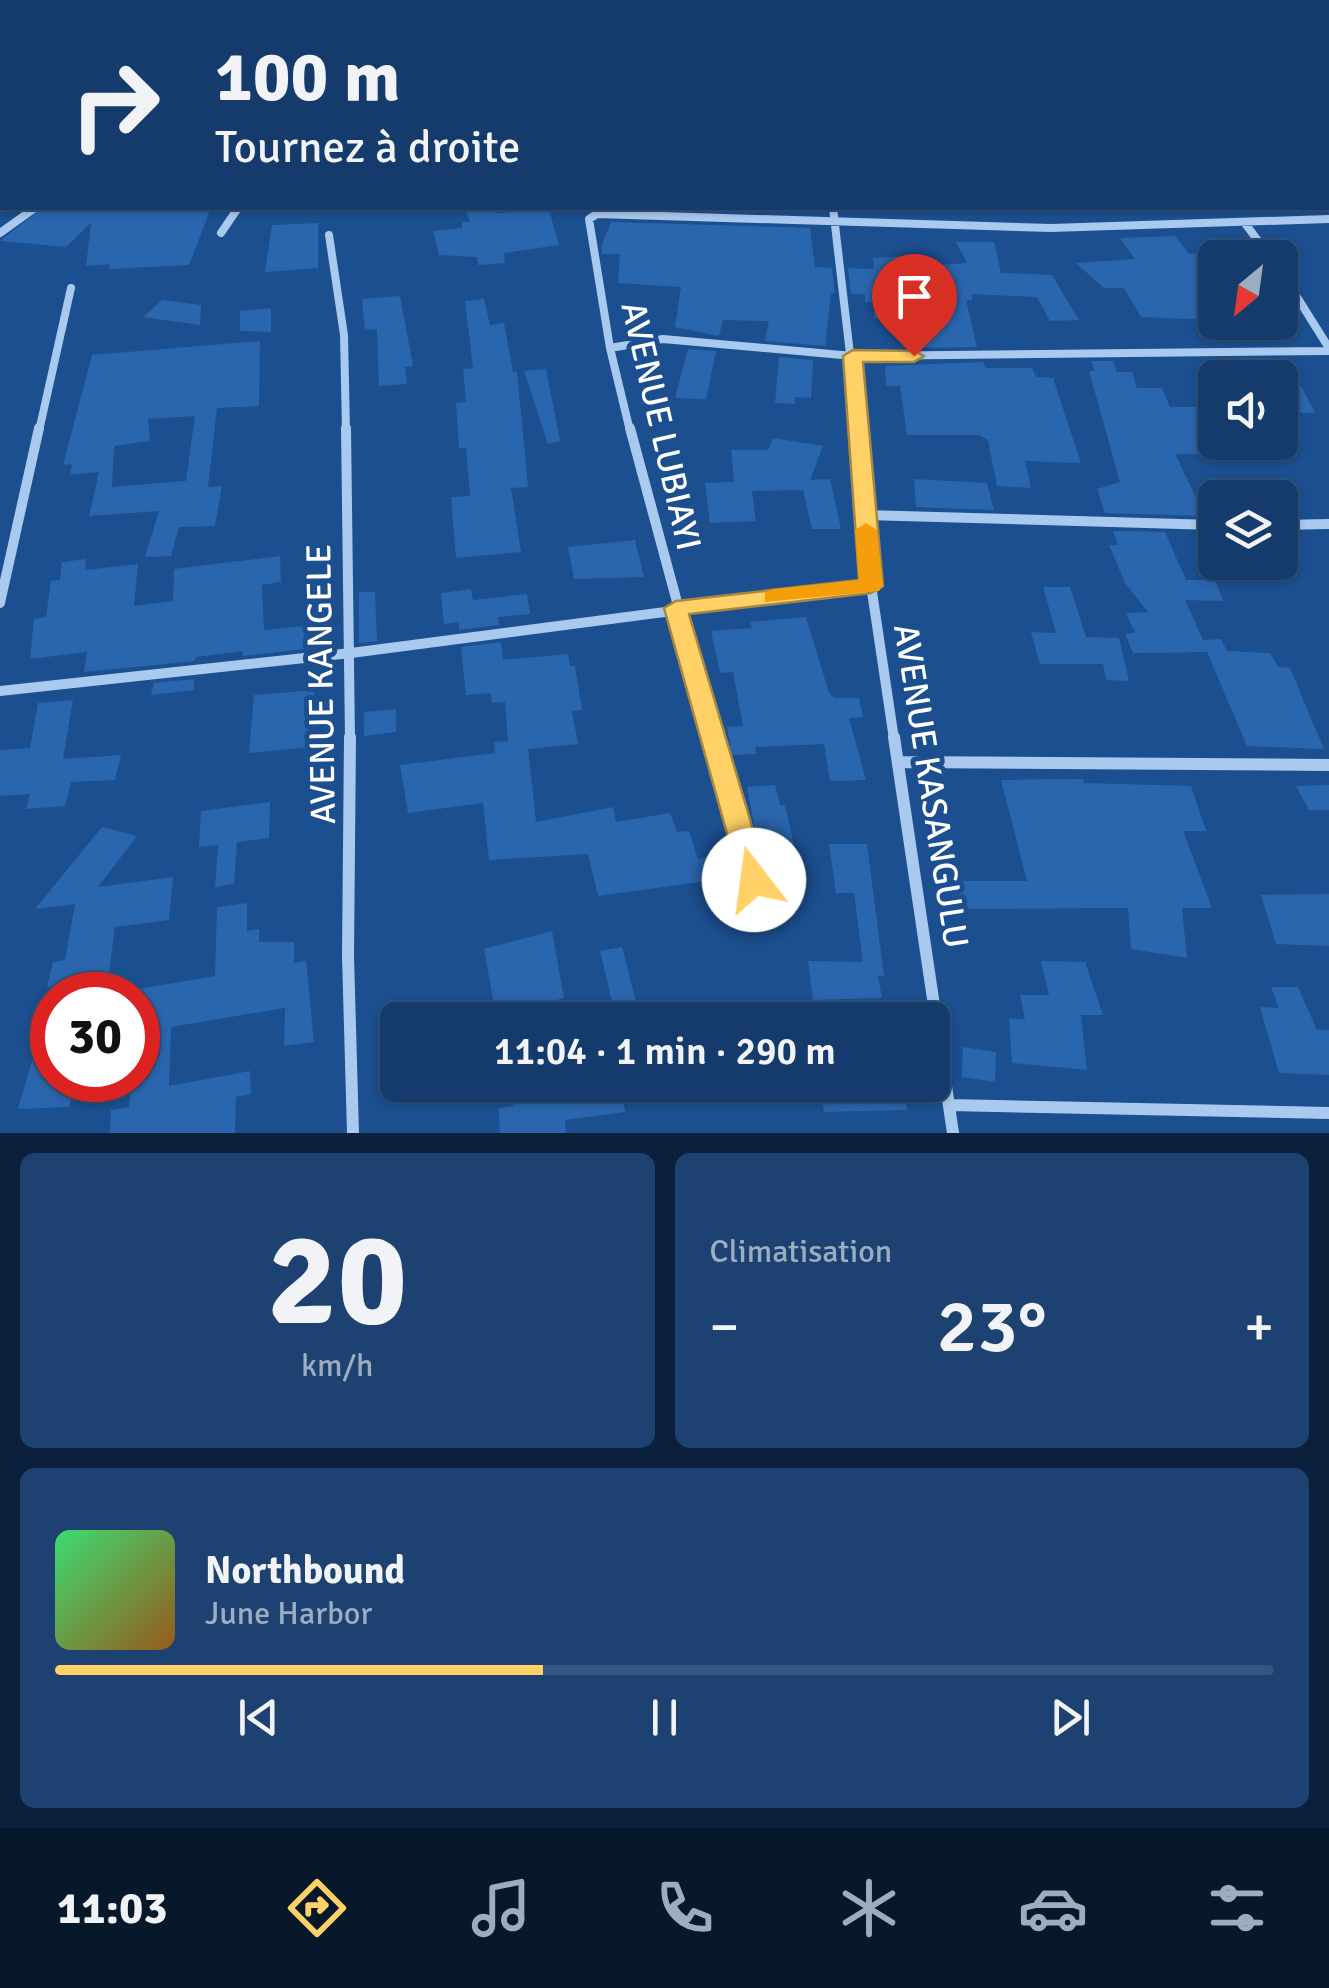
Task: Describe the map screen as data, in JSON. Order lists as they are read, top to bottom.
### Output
{
  "streets": {
    "street": ["AVENUE LUBIAYI", "AVENUE KANGELE", "AVENUE KASANGULU"]
  },
  "crossings": [
    ["AVENUE LUBIAYI", "AVENUE KASANGULU"]
  ],
  "north": "bottom left",
  "page": {
    "turn": ["100 m", "Tournez à droite"],
    "limit": "30",
    "trip": "11:04 · 1 min · 290 m",
    "tile": [
      ["20", "km/h"],
      "Climatisation"
    ],
    "heat": ["−", "23°", "+"],
    "song": ["Northbound", "June Harbor"],
    "tabs": "11:03"
  }
}
